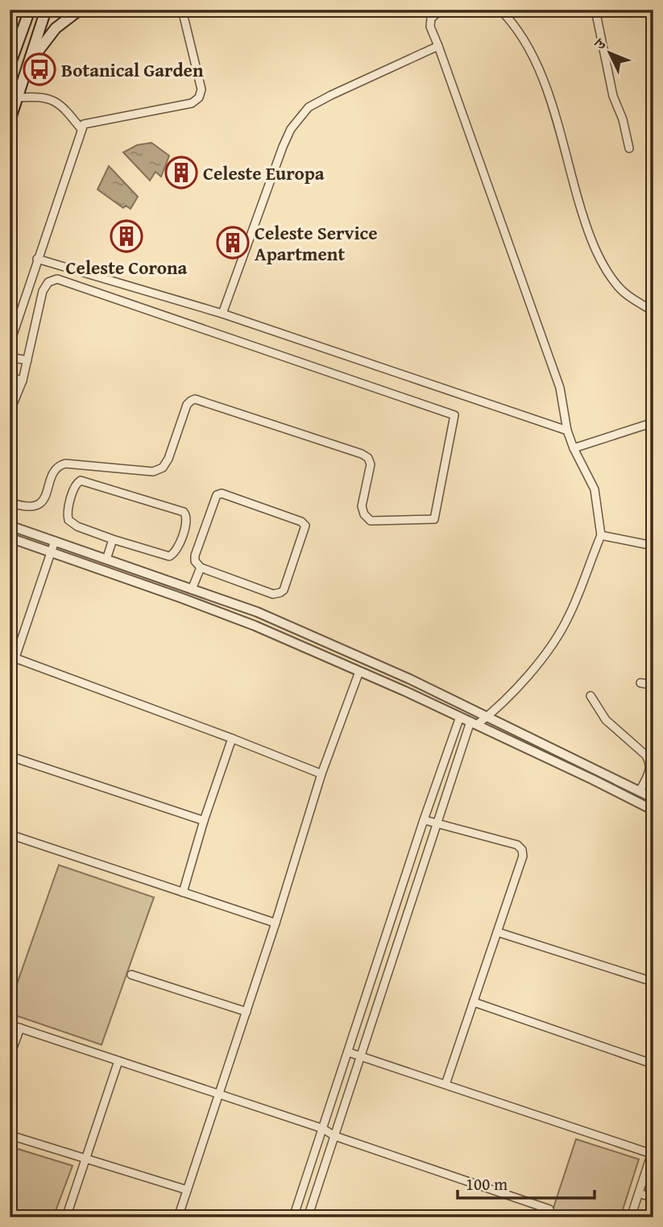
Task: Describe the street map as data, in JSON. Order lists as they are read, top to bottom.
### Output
{
  "places": {
    "bus stop": ["Botanical Garden"],
    "building": ["Celeste Europa", "Celeste Corona", "Celeste Service Apartment"]
  },
  "scale_bar": "100 m",
  "north": "top left"
}
